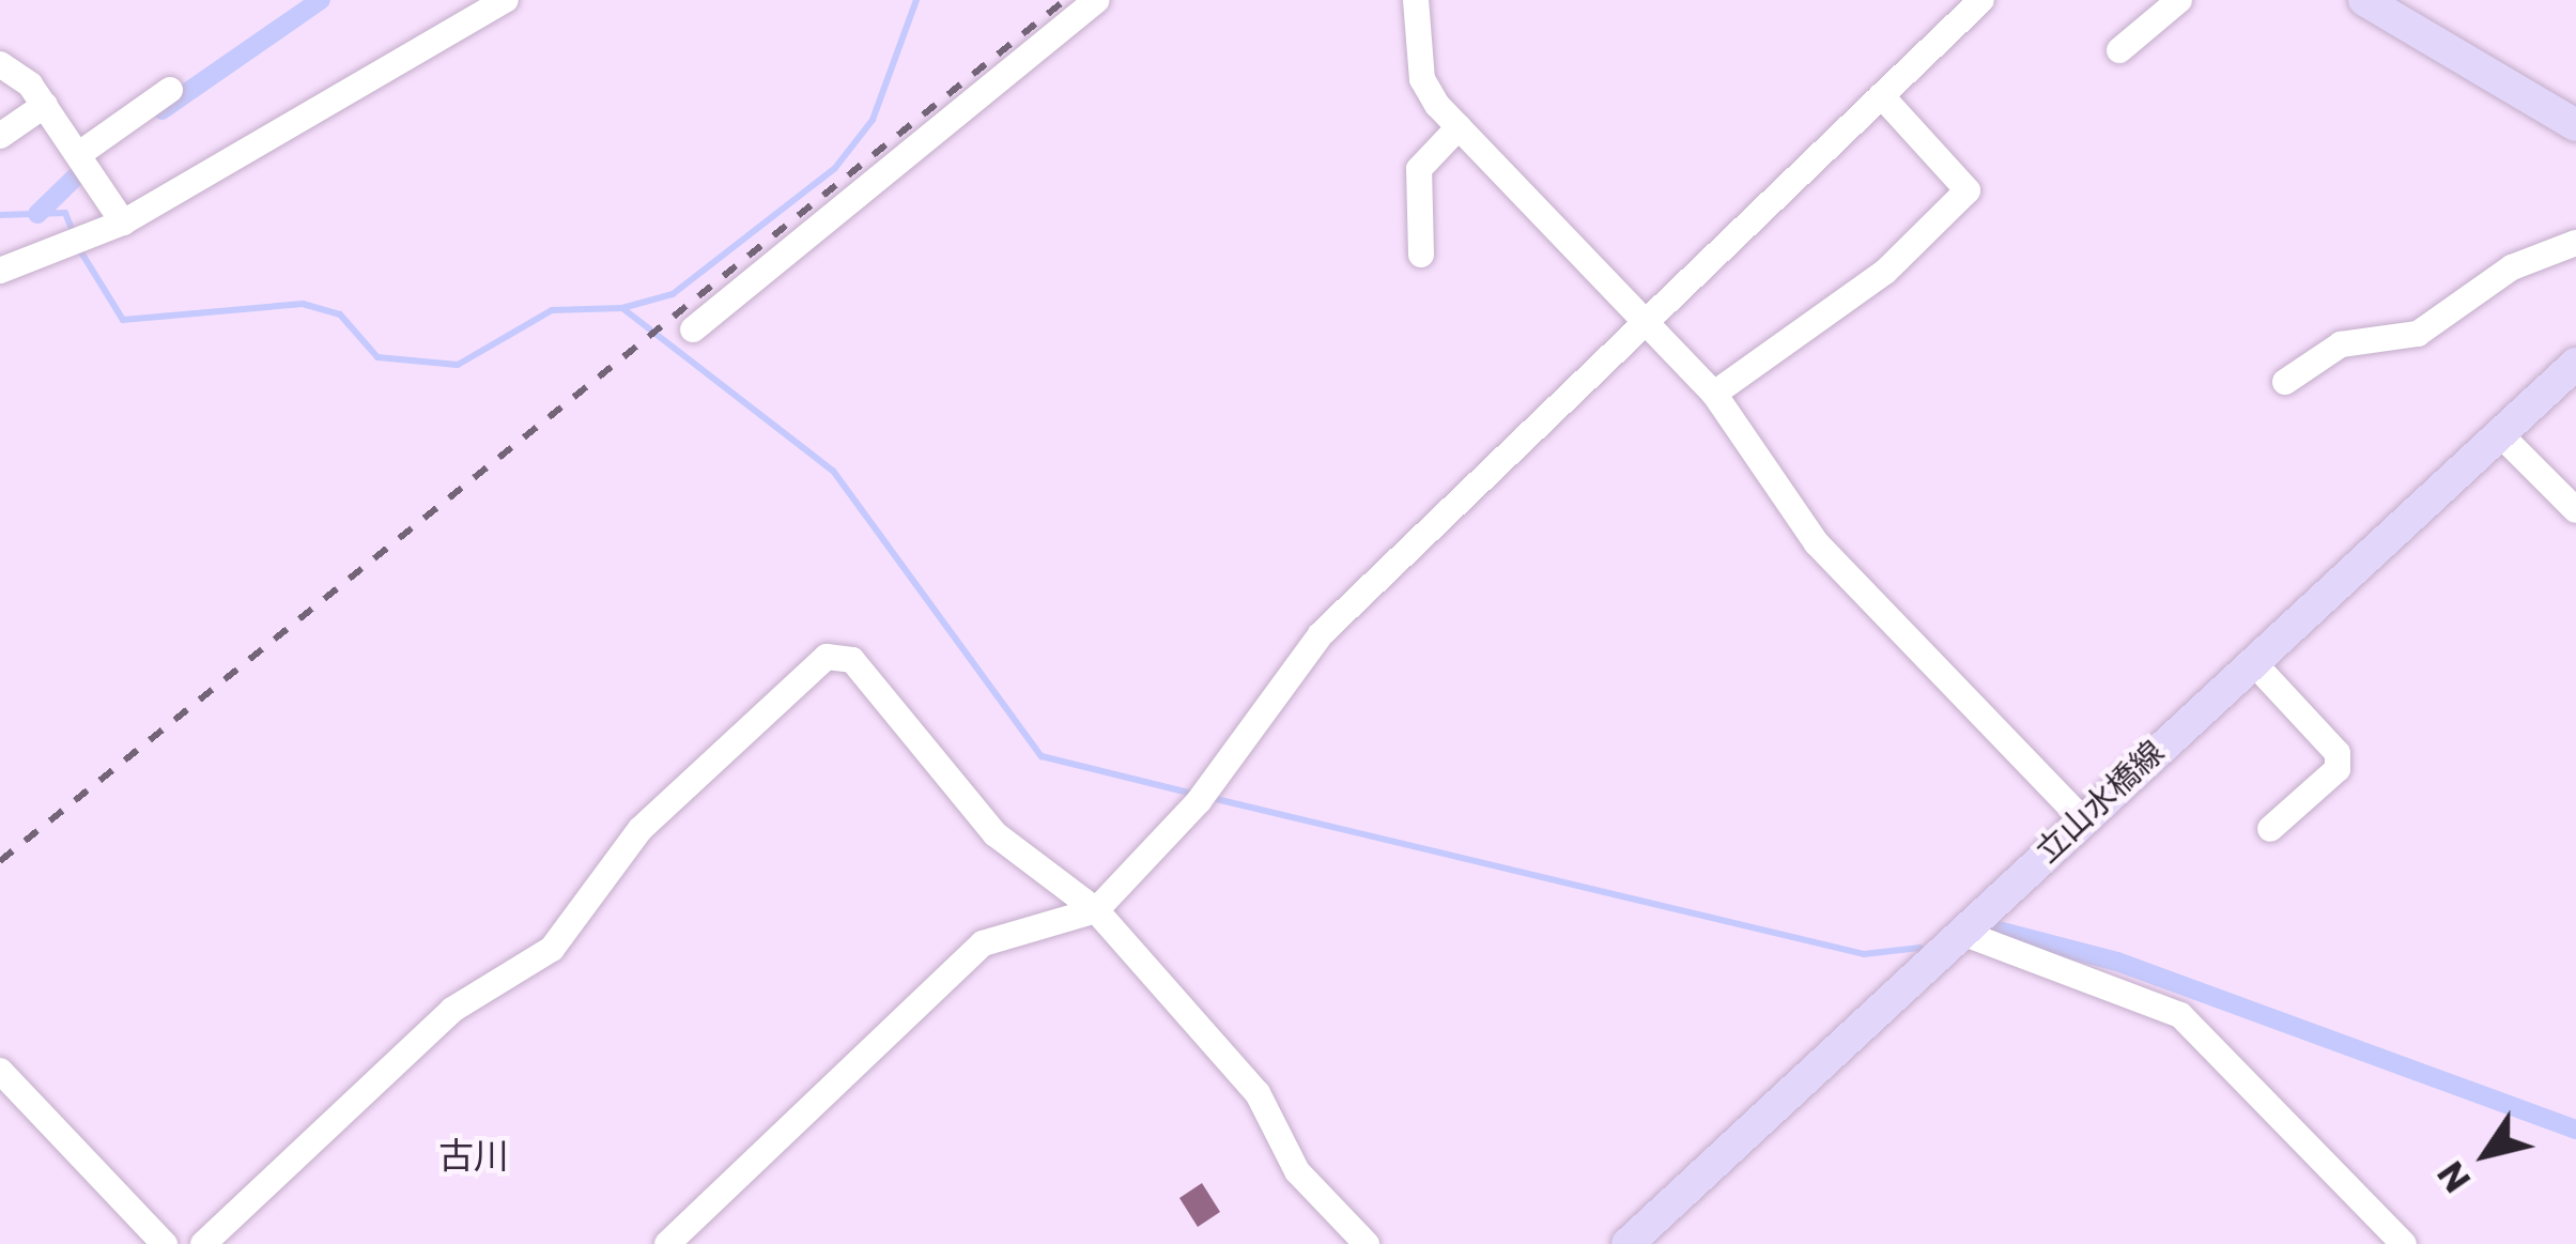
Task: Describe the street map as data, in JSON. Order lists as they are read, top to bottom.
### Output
{
  "streets": {
    "main road": ["立山水橋線"]
  },
  "districts": ["古川"],
  "north": "bottom left"
}
